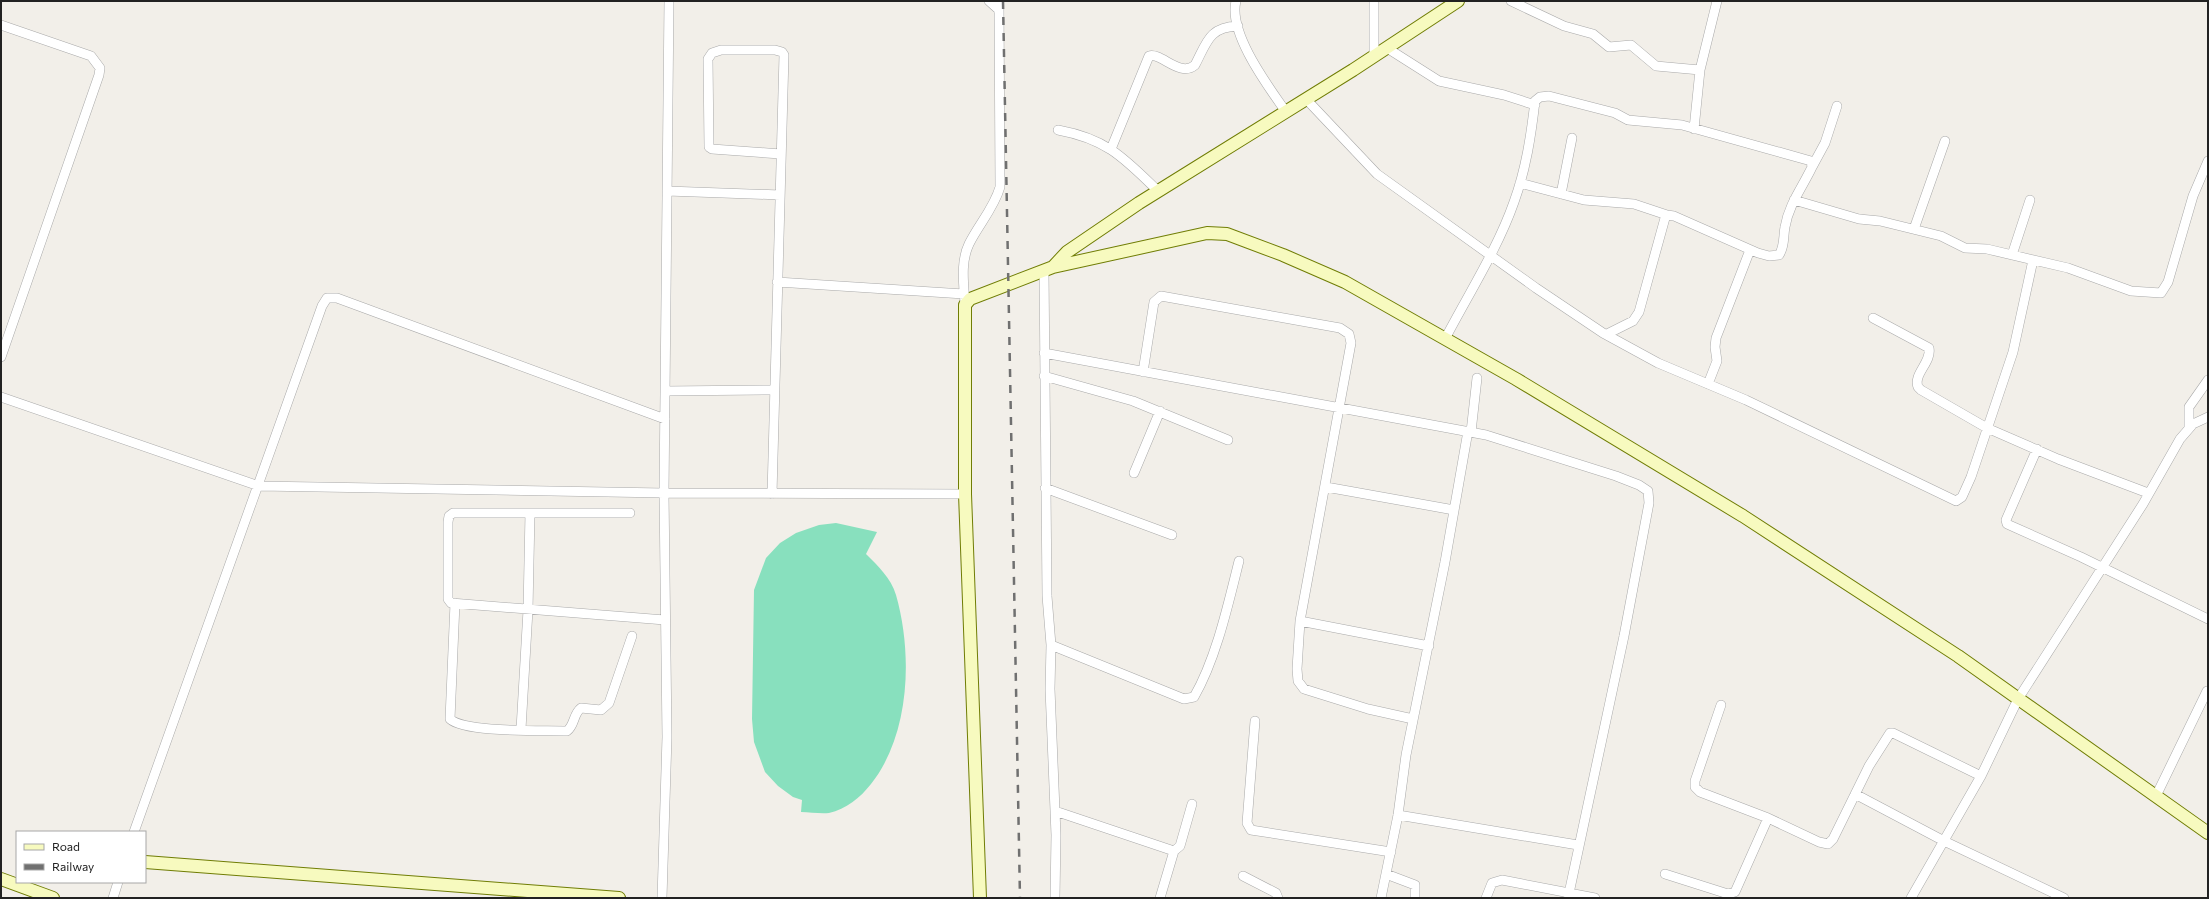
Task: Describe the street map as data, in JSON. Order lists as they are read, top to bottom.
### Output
{
  "legend": ["Road", "Railway"]
}
